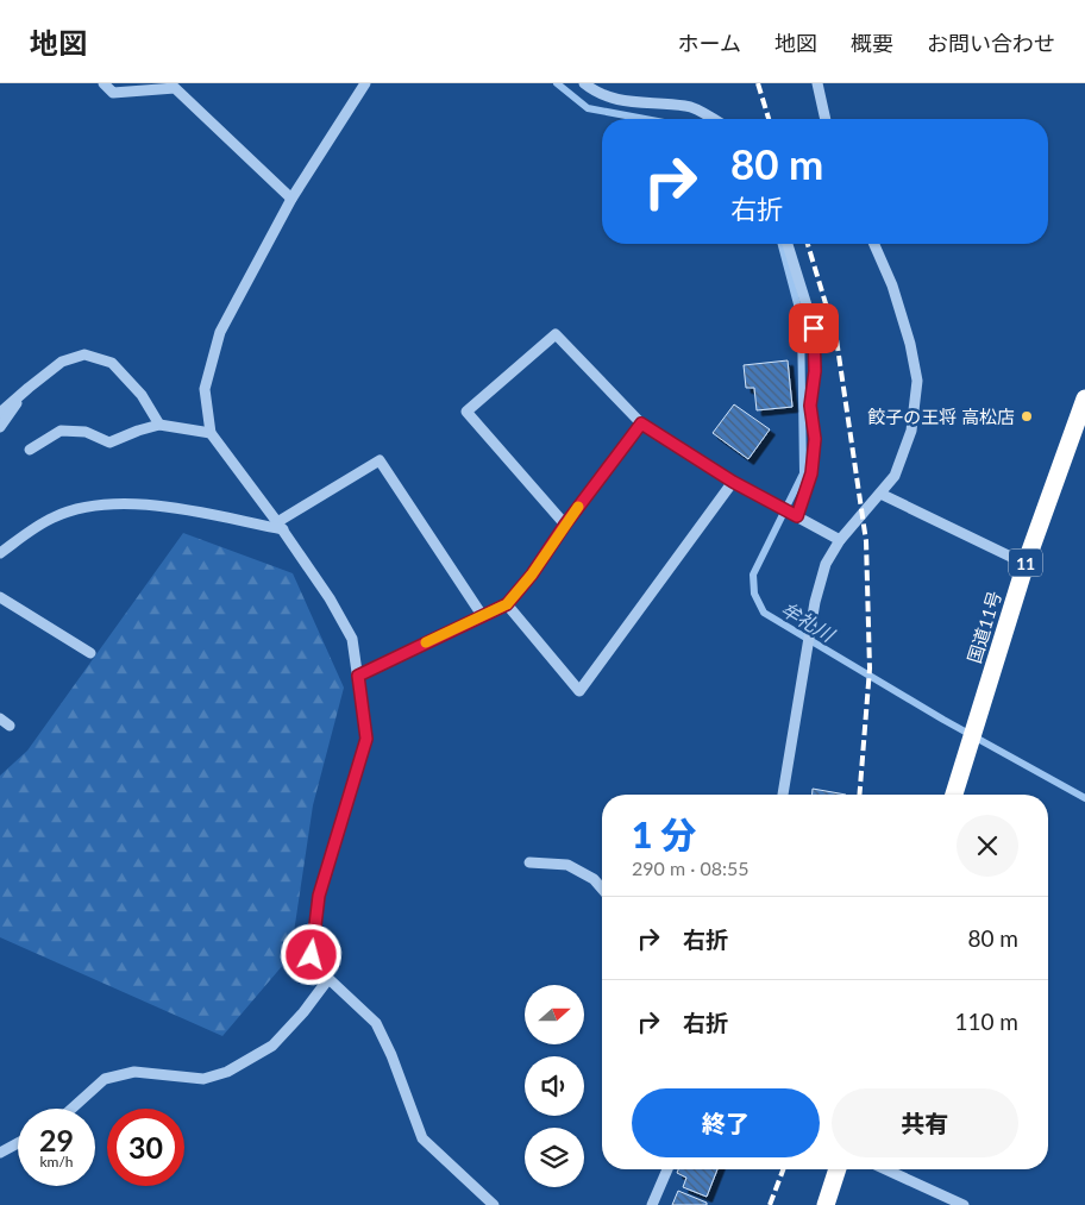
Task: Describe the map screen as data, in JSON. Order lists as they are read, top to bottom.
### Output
{
  "streets": {
    "highway": ["11", "国道11号"]
  },
  "water": ["牟礼川"],
  "places": ["餃子の王将 高松店"],
  "north": "right",
  "page": {
    "header": "地図",
    "nav": [
      "ホーム",
      "地図",
      "概要",
      "お問い合わせ"
    ],
    "turn": ["80 m", "右折"],
    "heading": ["1 分", "290 m · 08:55"],
    "list": [
      {
        "name": "右折",
        "value": "80 m"
      },
      {
        "name": "右折",
        "value": "110 m"
      }
    ],
    "buttons": ["終了", "共有"],
    "speed": "29 km/h",
    "limit": "30"
  }
}
